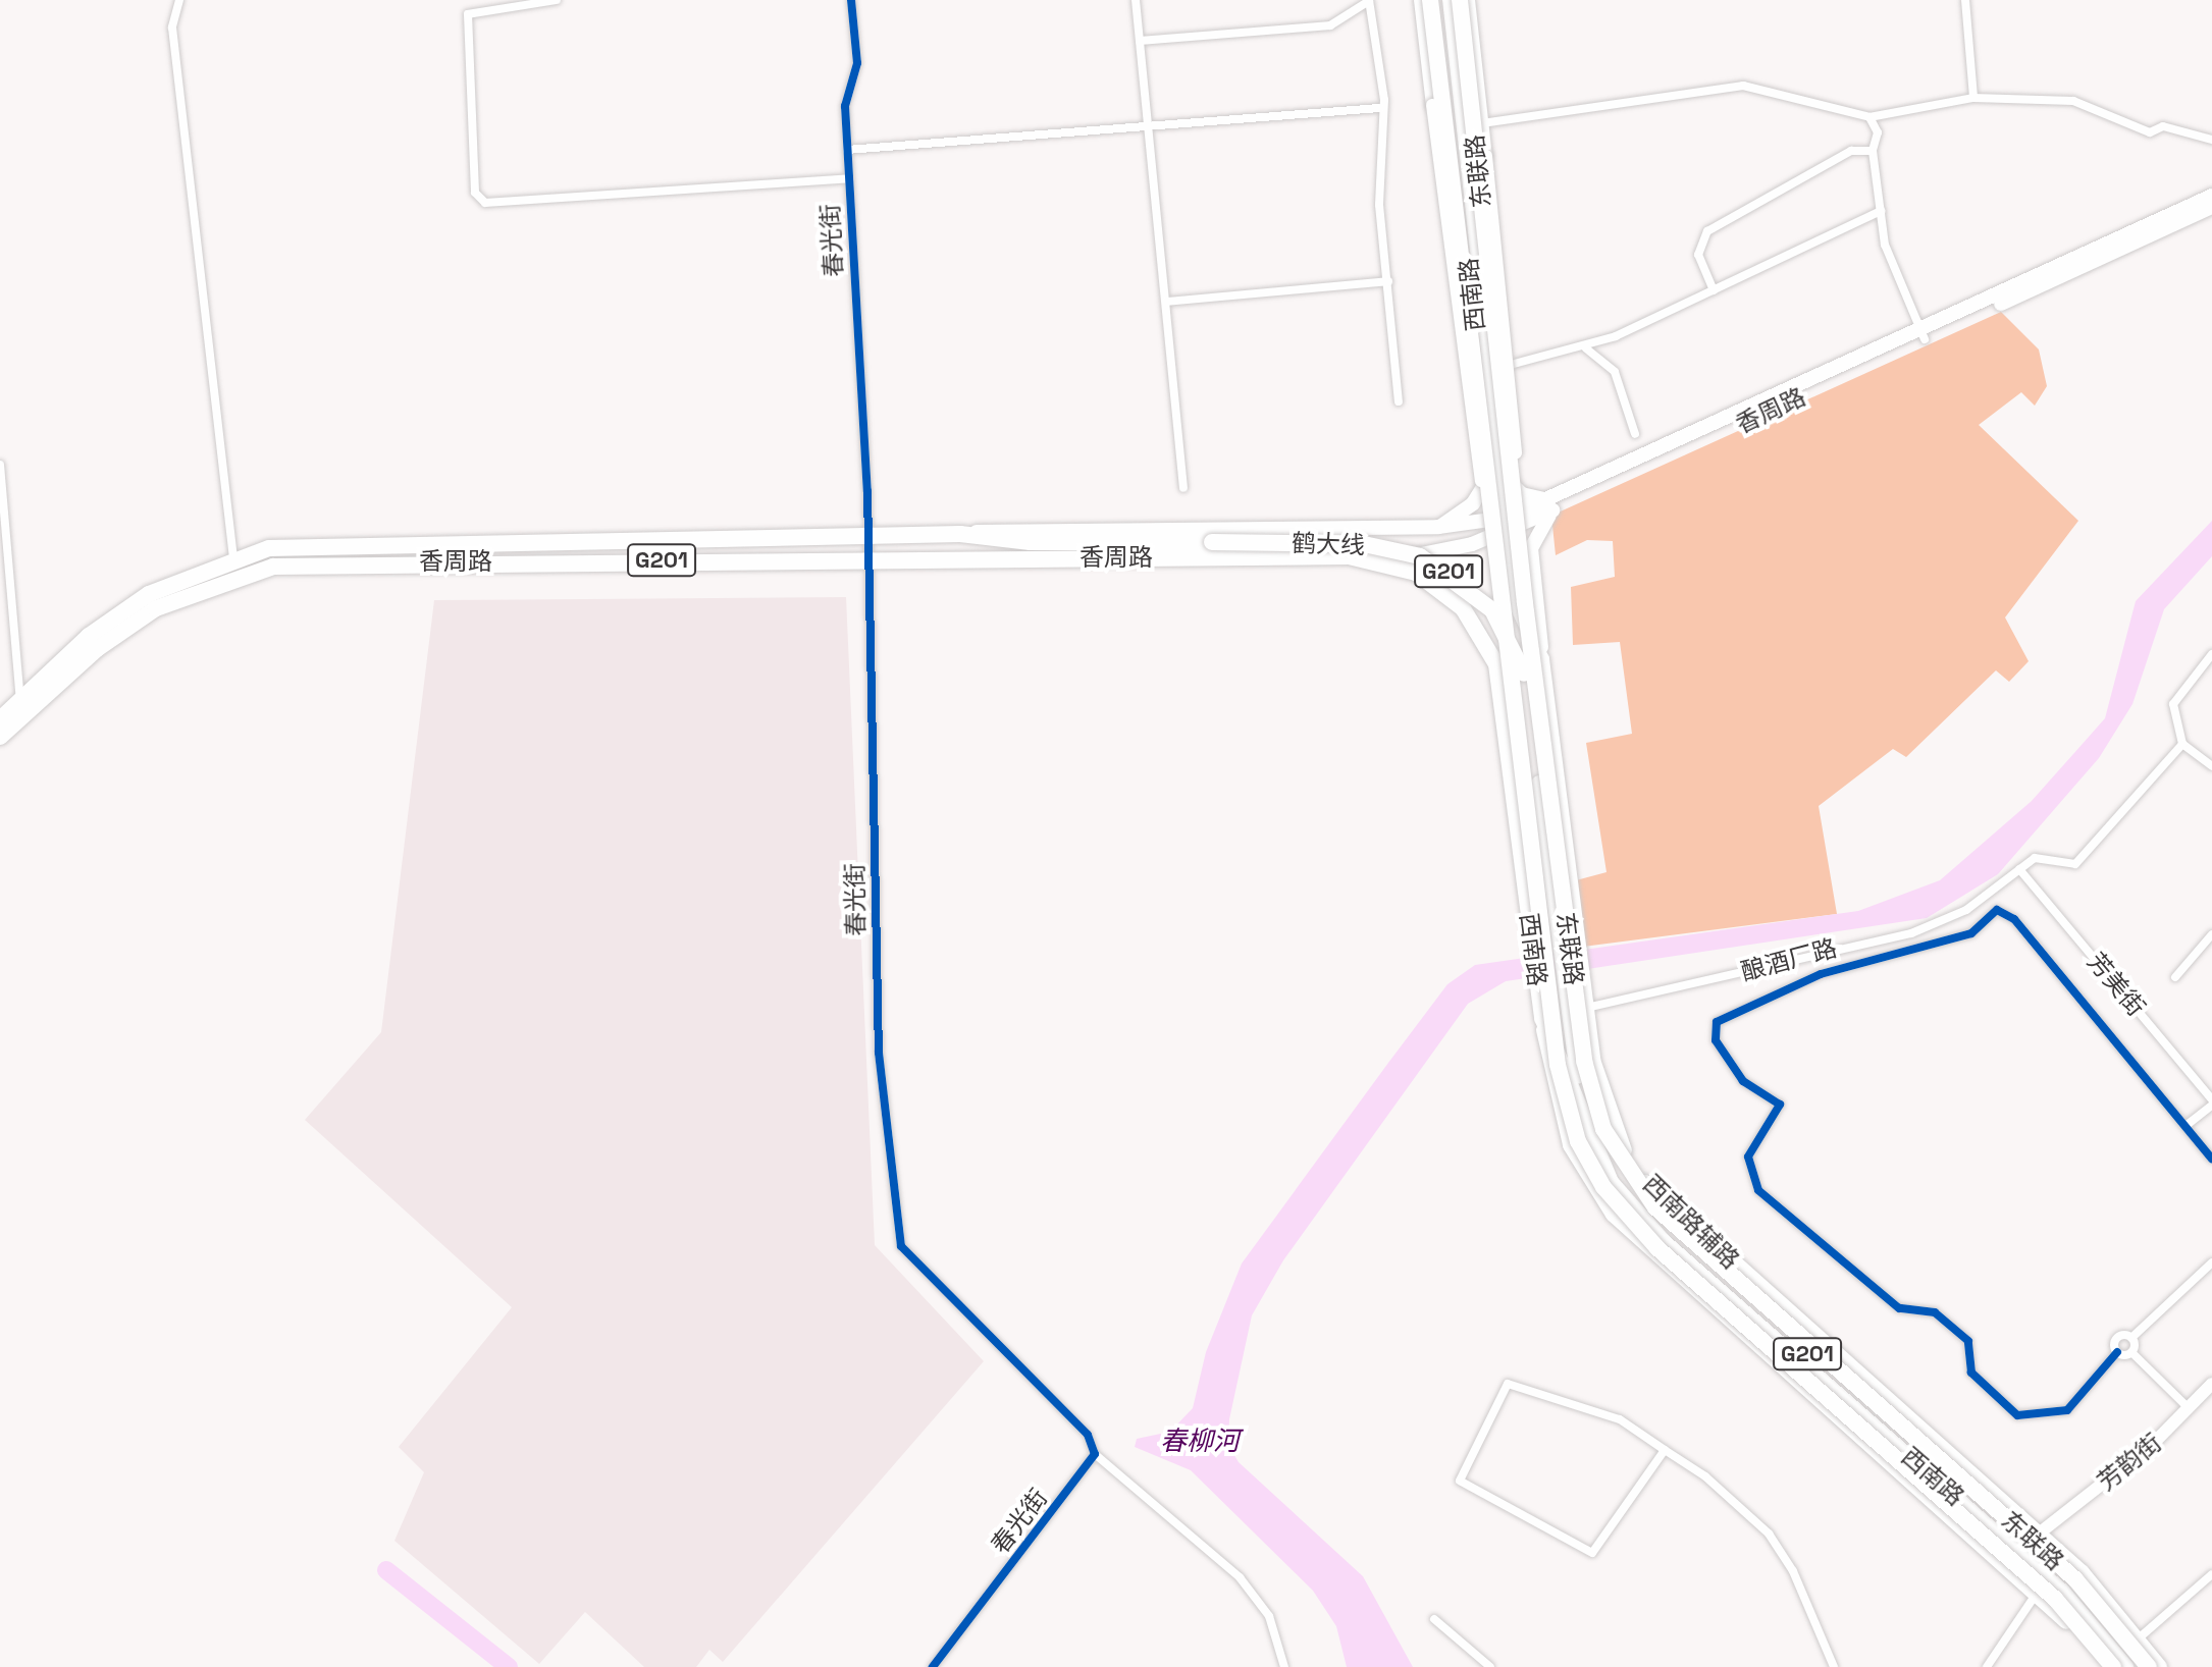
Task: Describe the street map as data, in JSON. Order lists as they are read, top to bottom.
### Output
{
  "streets": {
    "highway": [
      "东联路",
      "西南路",
      "香周路",
      "鹤大线",
      "G201"
    ],
    "main road": ["西南路辅路", "芳韵街"],
    "street": ["春光街", "酿酒厂路", "芳美街"]
  },
  "crossings": [
    ["东联路", "西南路"],
    ["东联路", "香周路"],
    ["东联路", "西南路辅路"],
    ["春光街", "香周路"],
    ["西南路", "香周路"],
    ["西南路", "鹤大线"],
    ["西南路", "酿酒厂路"],
    ["西南路", "西南路辅路"],
    ["香周路", "鹤大线"],
    ["香周路", "西南路辅路"],
    ["酿酒厂路", "芳美街"],
    ["酿酒厂路", "西南路辅路"],
    ["西南路辅路", "芳韵街"]
  ],
  "water": ["春柳河"]
}
